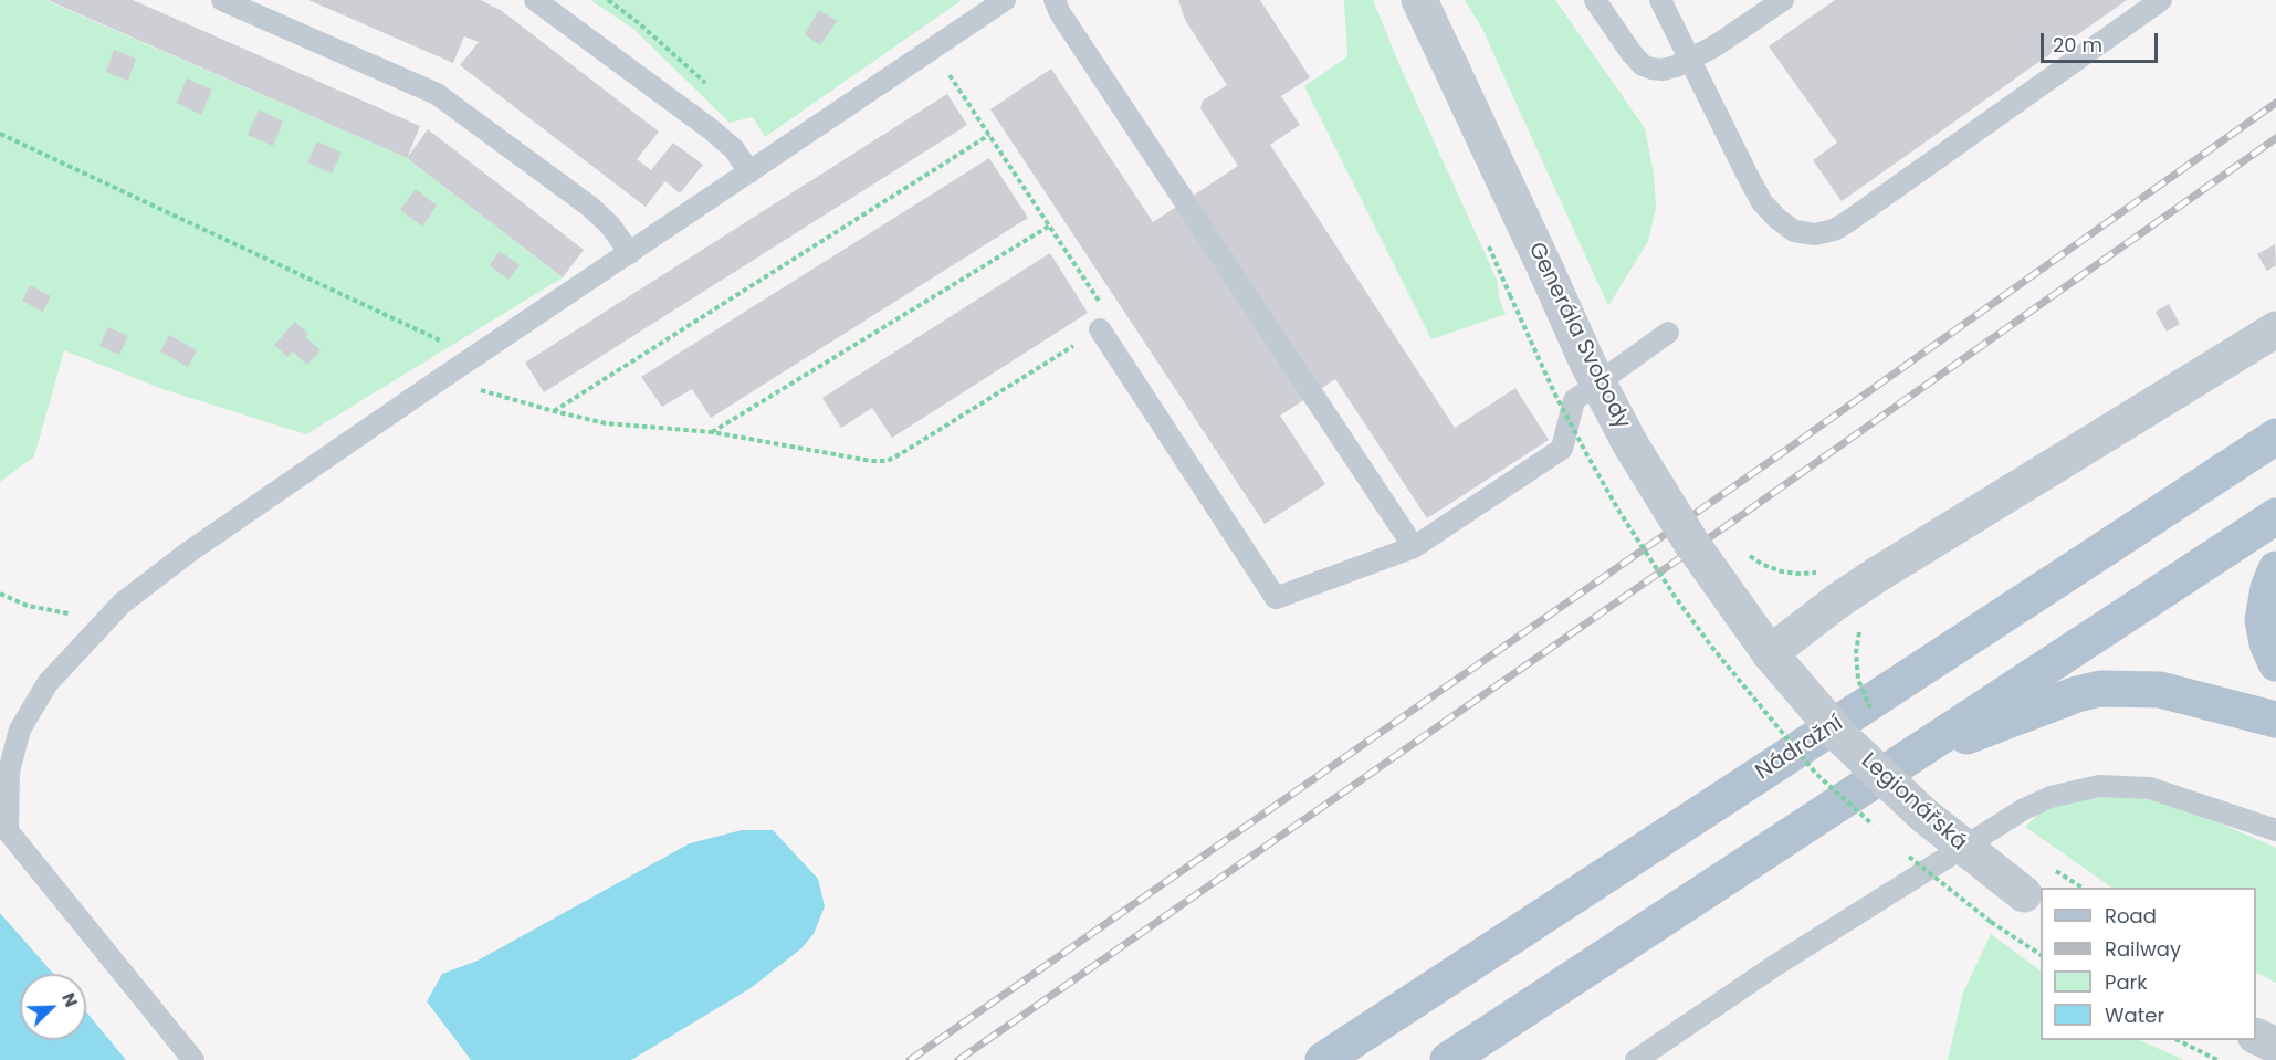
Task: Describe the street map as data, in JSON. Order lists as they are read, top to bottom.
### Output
{
  "streets": {
    "main road": ["Nádražní"],
    "street": ["Generála Svobody", "Legionářská"]
  },
  "crossings": [
    ["Generála Svobody", "Legionářská"]
  ],
  "legend": [
    "Road",
    "Railway",
    "Park",
    "Water"
  ],
  "scale_bar": "20 m",
  "north": "top right"
}
